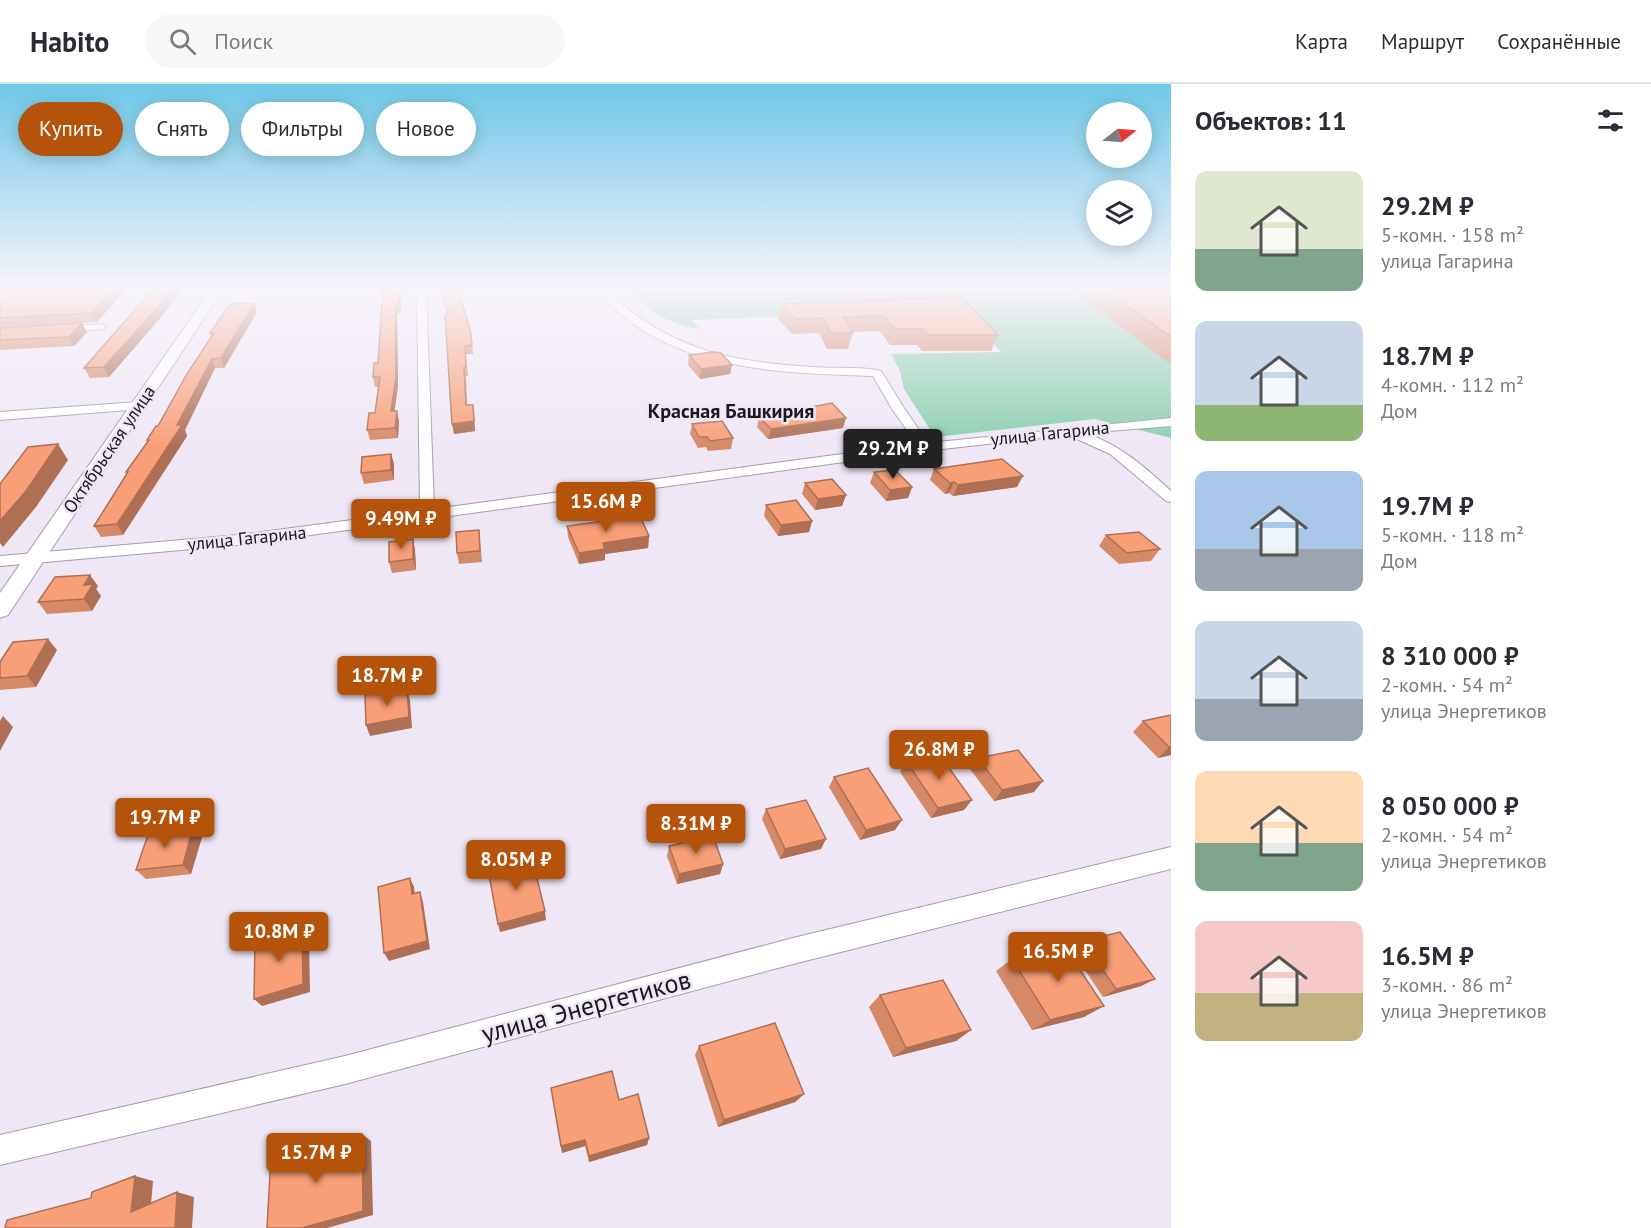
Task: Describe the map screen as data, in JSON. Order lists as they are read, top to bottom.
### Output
{
  "streets": {
    "street": ["улица Гагарина", "Октябрьская улица", "улица Энергетиков"]
  },
  "crossings": [
    ["улица Гагарина", "Октябрьская улица"]
  ],
  "districts": ["Красная Башкирия"],
  "north": "right",
  "page": {
    "header": "Habito",
    "search": "Поиск",
    "nav": ["Карта", "Маршрут", "Сохранённые"],
    "heading": "Объектов: 11",
    "chip": [
      "Купить",
      "Снять",
      "Фильтры",
      "Новое"
    ],
    "list": [
      {
        "name": "29.2M ₽",
        "note": "5-комн. · 158 m² · улица Гагарина"
      },
      {
        "name": "18.7M ₽",
        "note": "4-комн. · 112 m² · Дом"
      },
      {
        "name": "19.7M ₽",
        "note": "5-комн. · 118 m² · Дом"
      },
      {
        "name": "8 310 000 ₽",
        "note": "2-комн. · 54 m² · улица Энергетиков"
      },
      {
        "name": "8 050 000 ₽",
        "note": "2-комн. · 54 m² · улица Энергетиков"
      },
      {
        "name": "16.5M ₽",
        "note": "3-комн. · 86 m² · улица Энергетиков"
      }
    ],
    "price": [
      "29.2M ₽",
      "15.6M ₽",
      "9.49M ₽",
      "18.7M ₽",
      "26.8M ₽",
      "19.7M ₽",
      "8.31M ₽",
      "8.05M ₽",
      "10.8M ₽",
      "16.5M ₽",
      "15.7M ₽"
    ]
  }
}
